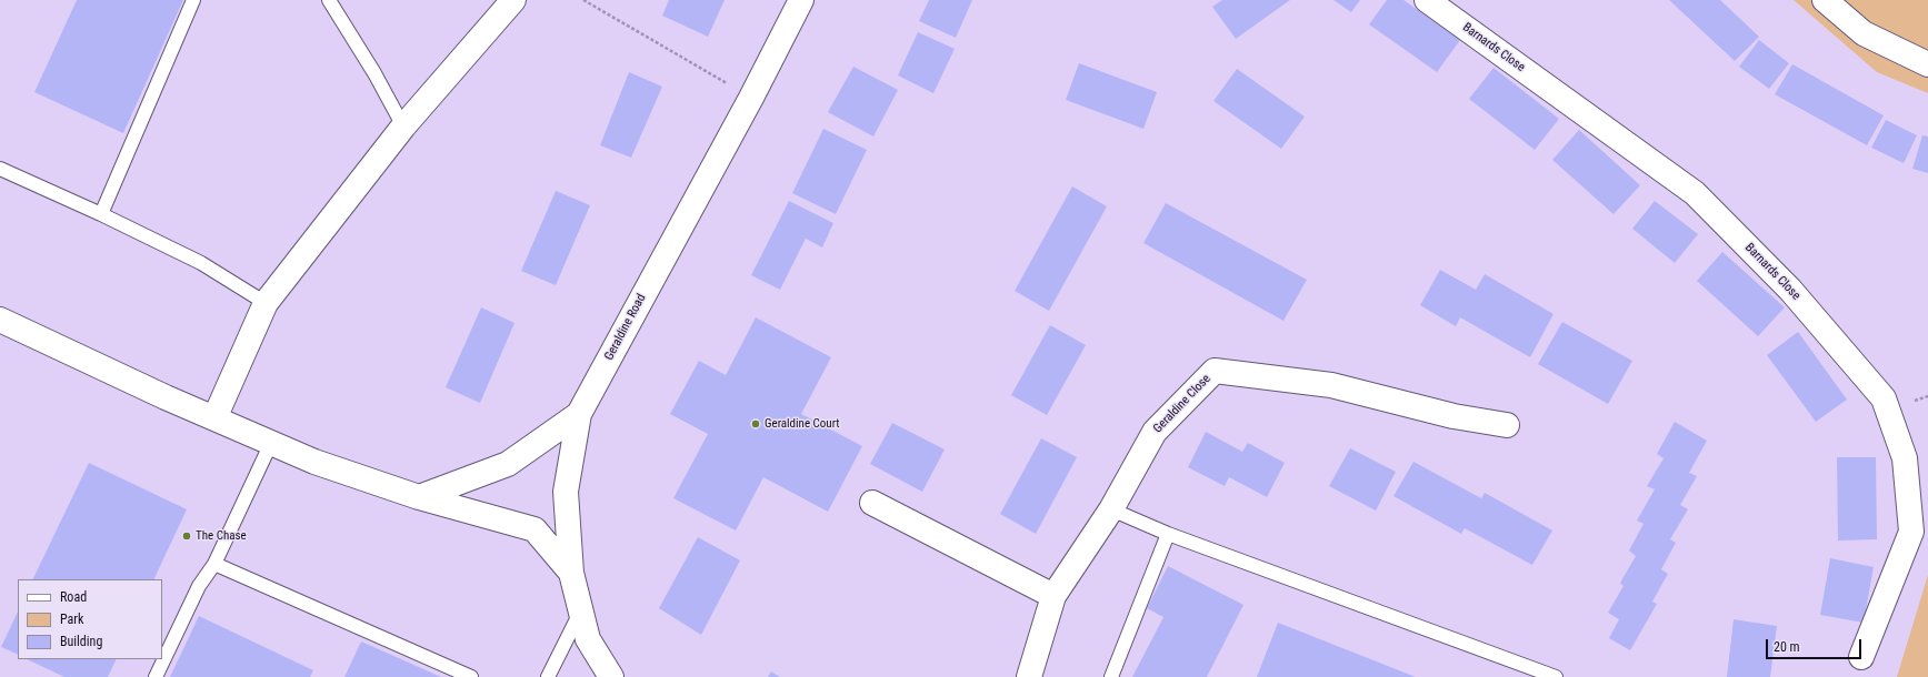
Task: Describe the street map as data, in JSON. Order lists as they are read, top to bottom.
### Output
{
  "streets": {
    "street": ["Barnards Close", "Geraldine Road", "Geraldine Close"]
  },
  "places": ["Geraldine Court", "The Chase"],
  "legend": ["Road", "Park", "Building"],
  "scale_bar": "20 m"
}
